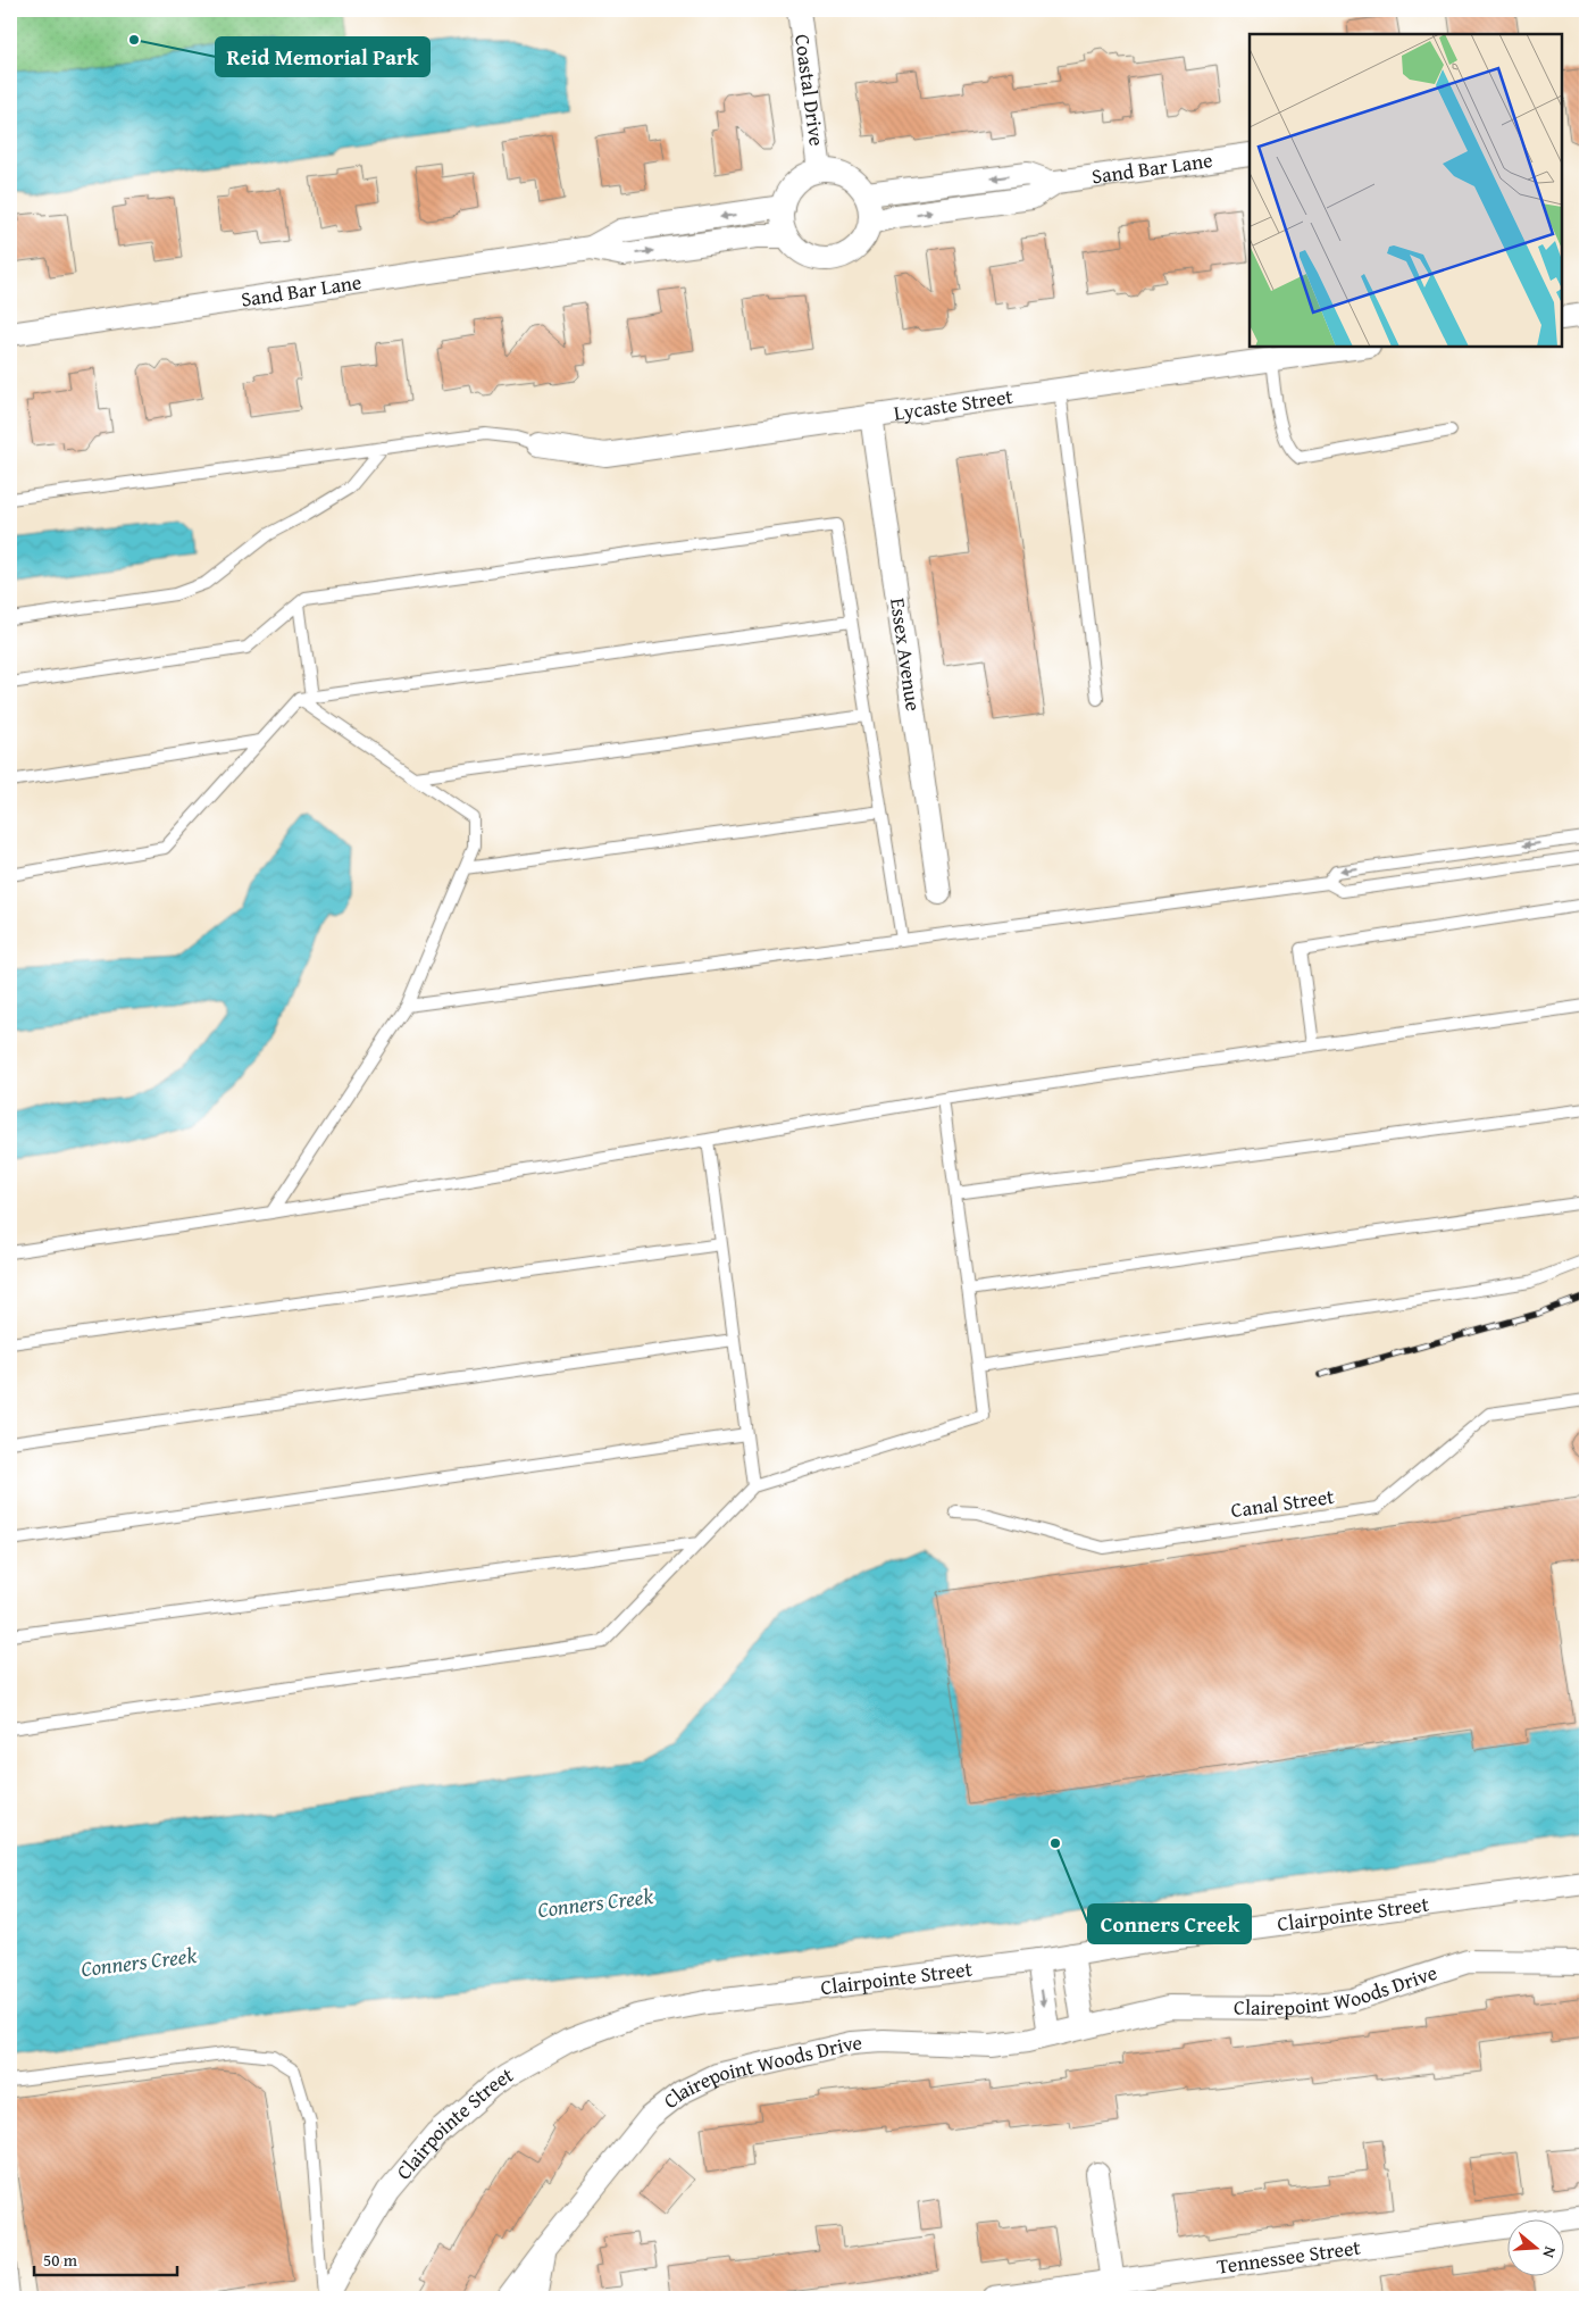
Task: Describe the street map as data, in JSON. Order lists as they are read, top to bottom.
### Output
{
  "streets": {
    "street": [
      "Coastal Drive",
      "Sand Bar Lane",
      "Lycaste Street",
      "Essex Avenue",
      "Clairpointe Street",
      "Clairepoint Woods Drive",
      "Tennessee Street"
    ],
    "lane": ["Canal Street"]
  },
  "crossings": [
    ["Coastal Drive", "Sand Bar Lane"],
    ["Lycaste Street", "Essex Avenue"]
  ],
  "water": ["Conners Creek"],
  "places": ["Reid Memorial Park", "Conners Creek"],
  "scale_bar": "50 m",
  "north": "right"
}
